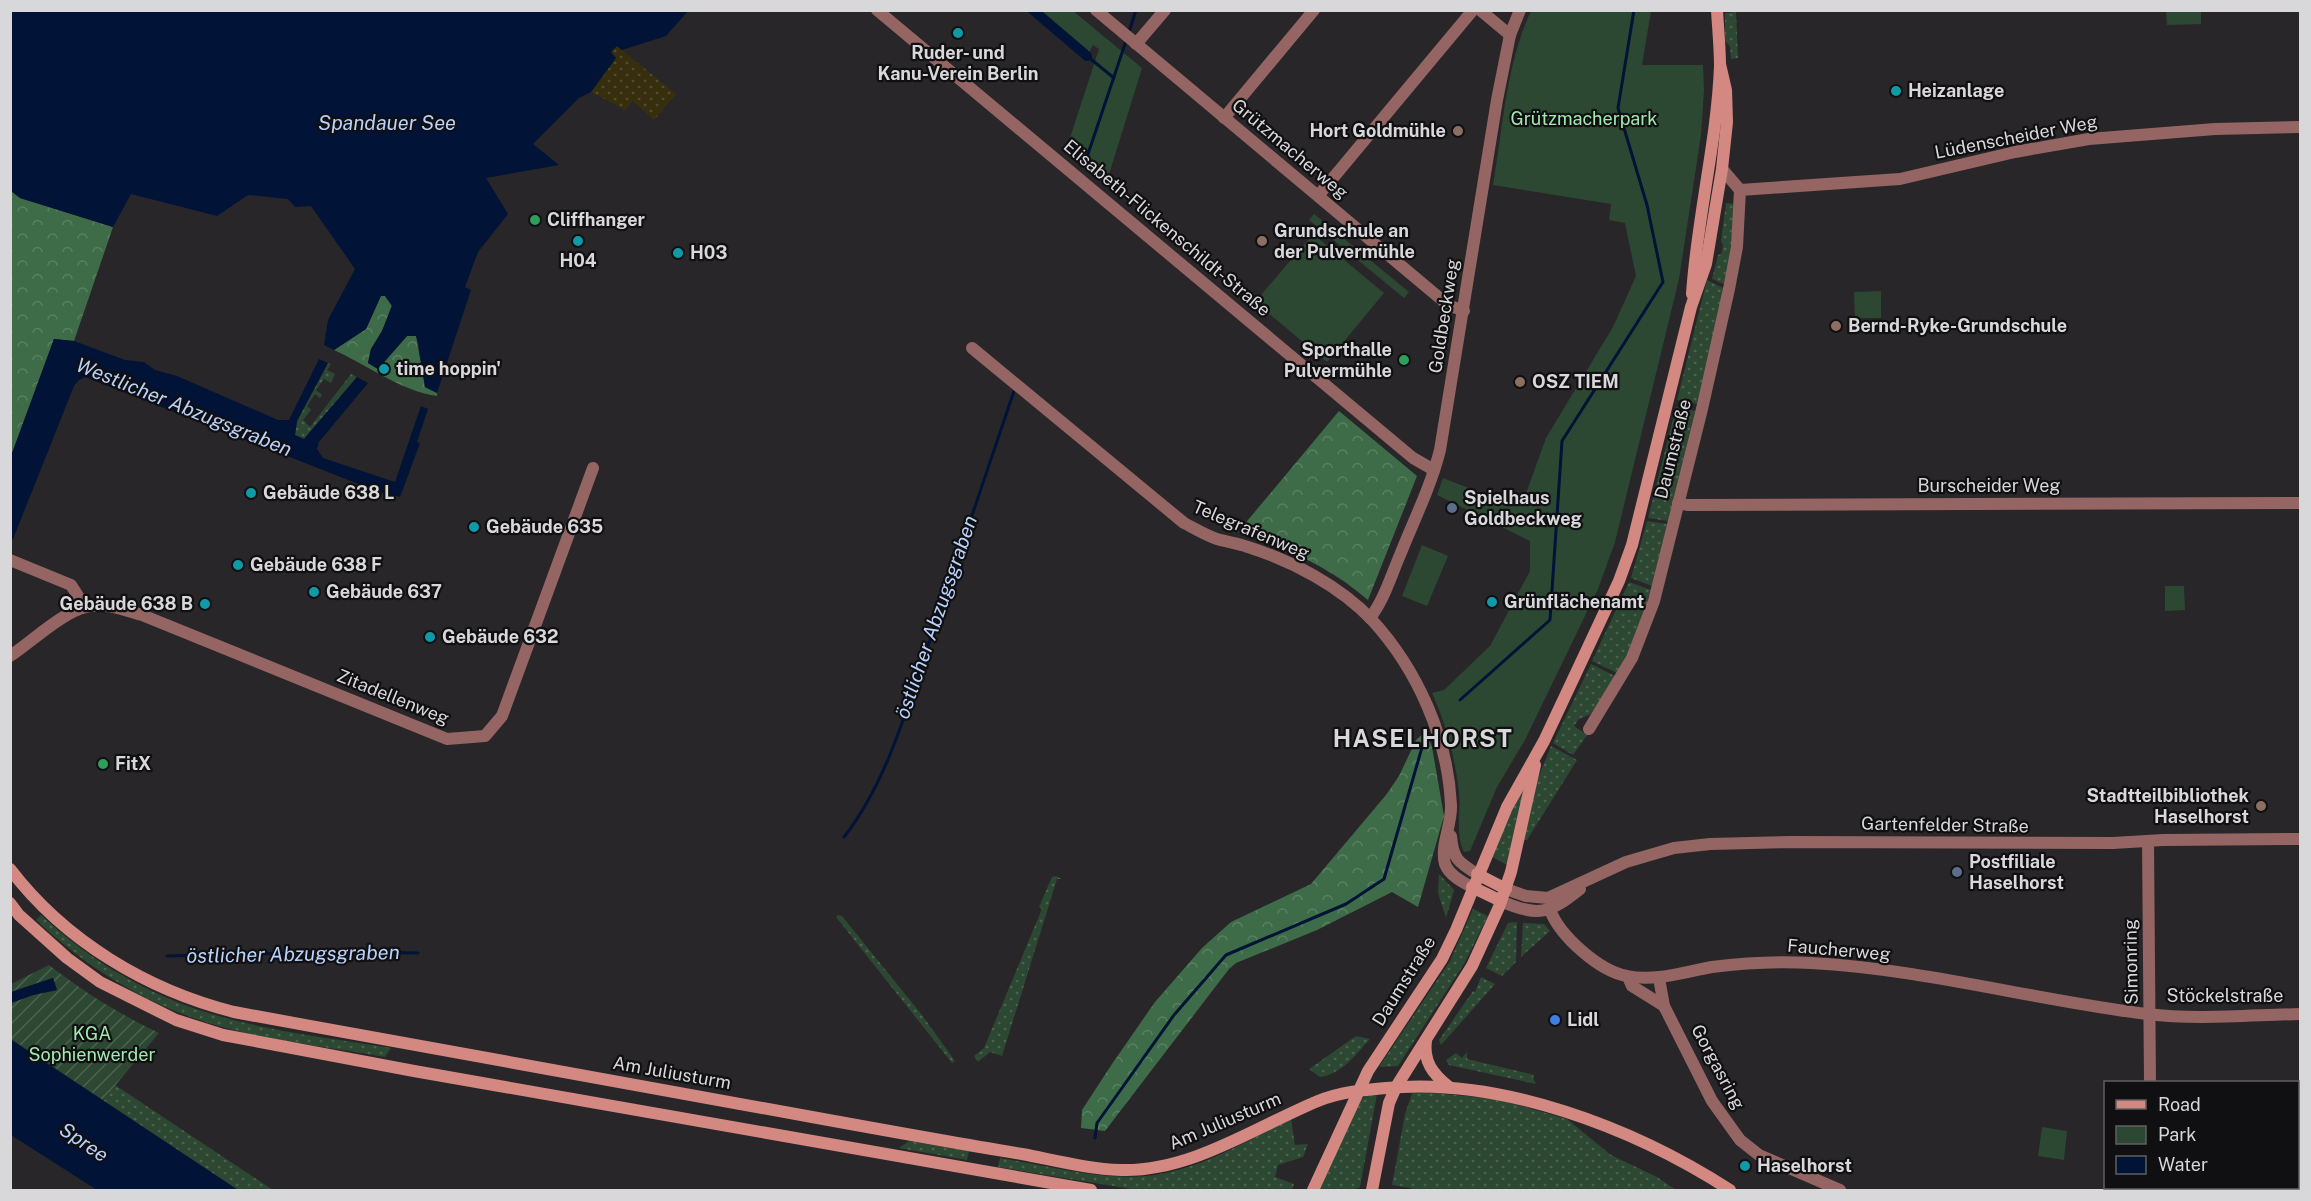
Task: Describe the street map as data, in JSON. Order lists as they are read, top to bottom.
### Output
{
  "streets": {
    "main road": ["Daumstraße", "Am Juliusturm"],
    "street": [
      "Lüdenscheider Weg",
      "Grützmacherweg",
      "Elisabeth-Flickenschildt-Straße",
      "Goldbeckweg",
      "Burscheider Weg",
      "Telegrafenweg",
      "Zitadellenweg",
      "Gartenfelder Straße",
      "Faucherweg",
      "Simonring",
      "Stöckelstraße",
      "Gorgasring"
    ]
  },
  "crossings": [
    ["Lüdenscheider Weg", "Daumstraße"],
    ["Grützmacherweg", "Goldbeckweg"],
    ["Elisabeth-Flickenschildt-Straße", "Goldbeckweg"],
    ["Goldbeckweg", "Telegrafenweg"],
    ["Daumstraße", "Burscheider Weg"],
    ["Daumstraße", "Telegrafenweg"],
    ["Daumstraße", "Gartenfelder Straße"],
    ["Daumstraße", "Am Juliusturm"],
    ["Gartenfelder Straße", "Faucherweg"],
    ["Gartenfelder Straße", "Simonring"],
    ["Faucherweg", "Simonring"],
    ["Faucherweg", "Stöckelstraße"],
    ["Faucherweg", "Gorgasring"],
    ["Simonring", "Stöckelstraße"]
  ],
  "districts": ["HASELHORST"],
  "water": [
    "Spandauer See",
    "Westlicher Abzugsgraben",
    "östlicher Abzugsgraben",
    "Spree"
  ],
  "parks": ["Grützmacherpark", "KGA Sophienwerder"],
  "places": [
    "Ruder- und Kanu-Verein Berlin",
    "Heizanlage",
    "Hort Goldmühle",
    "Cliffhanger",
    "H04",
    "Grundschule an der Pulvermühle",
    "H03",
    "Bernd-Ryke-Grundschule",
    "Sporthalle Pulvermühle",
    "time hoppin'",
    "OSZ TIEM",
    "Gebäude 638 L",
    "Spielhaus Goldbeckweg",
    "Gebäude 635",
    "Gebäude 638 F",
    "Gebäude 637",
    "Grünflächenamt",
    "Gebäude 638 B",
    "Gebäude 632",
    "FitX",
    "Stadtteilbibliothek Haselhorst",
    "Postfiliale Haselhorst",
    "Lidl",
    "Haselhorst"
  ],
  "legend": ["Road", "Park", "Water"]
}
